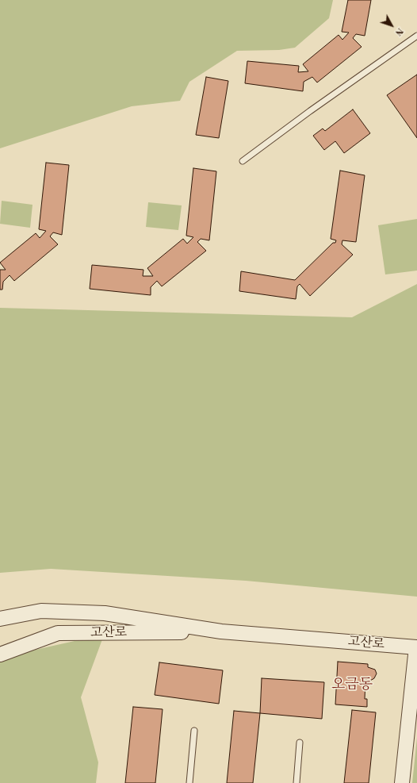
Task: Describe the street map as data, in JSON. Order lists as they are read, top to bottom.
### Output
{
  "streets": {
    "street": ["고산로"]
  },
  "districts": ["오금동"],
  "north": "bottom right"
}
